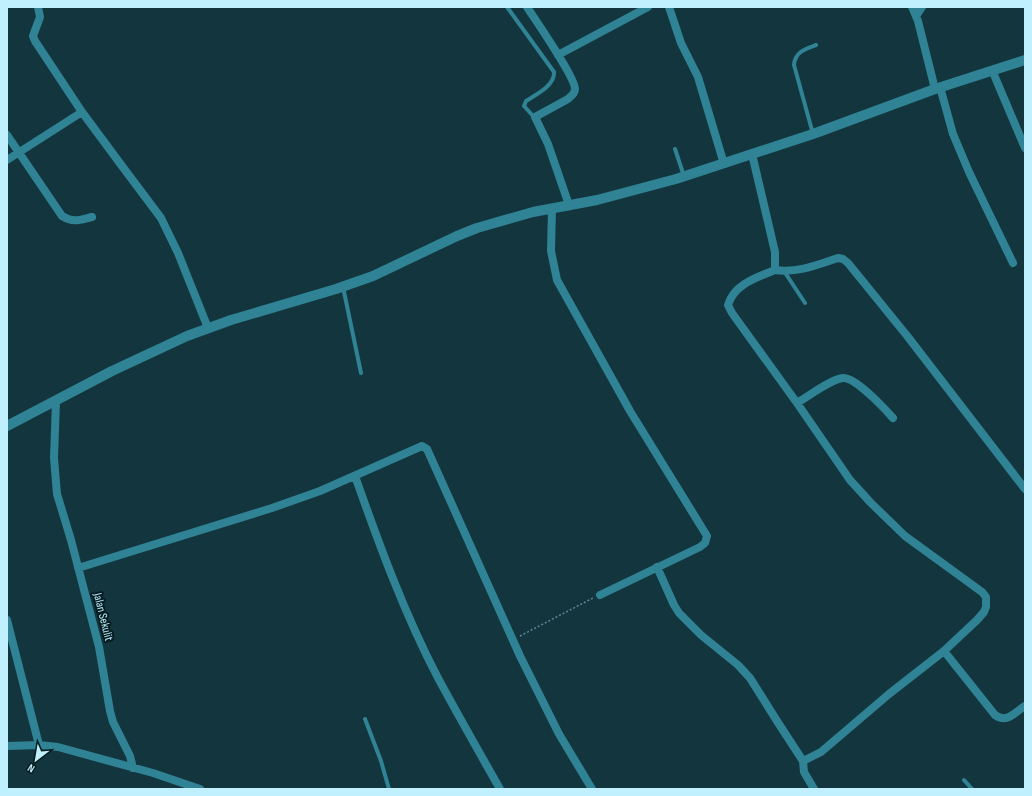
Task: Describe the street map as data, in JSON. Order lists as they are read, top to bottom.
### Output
{
  "streets": {
    "street": ["Jalan Sekulit"]
  },
  "north": "bottom left"
}
